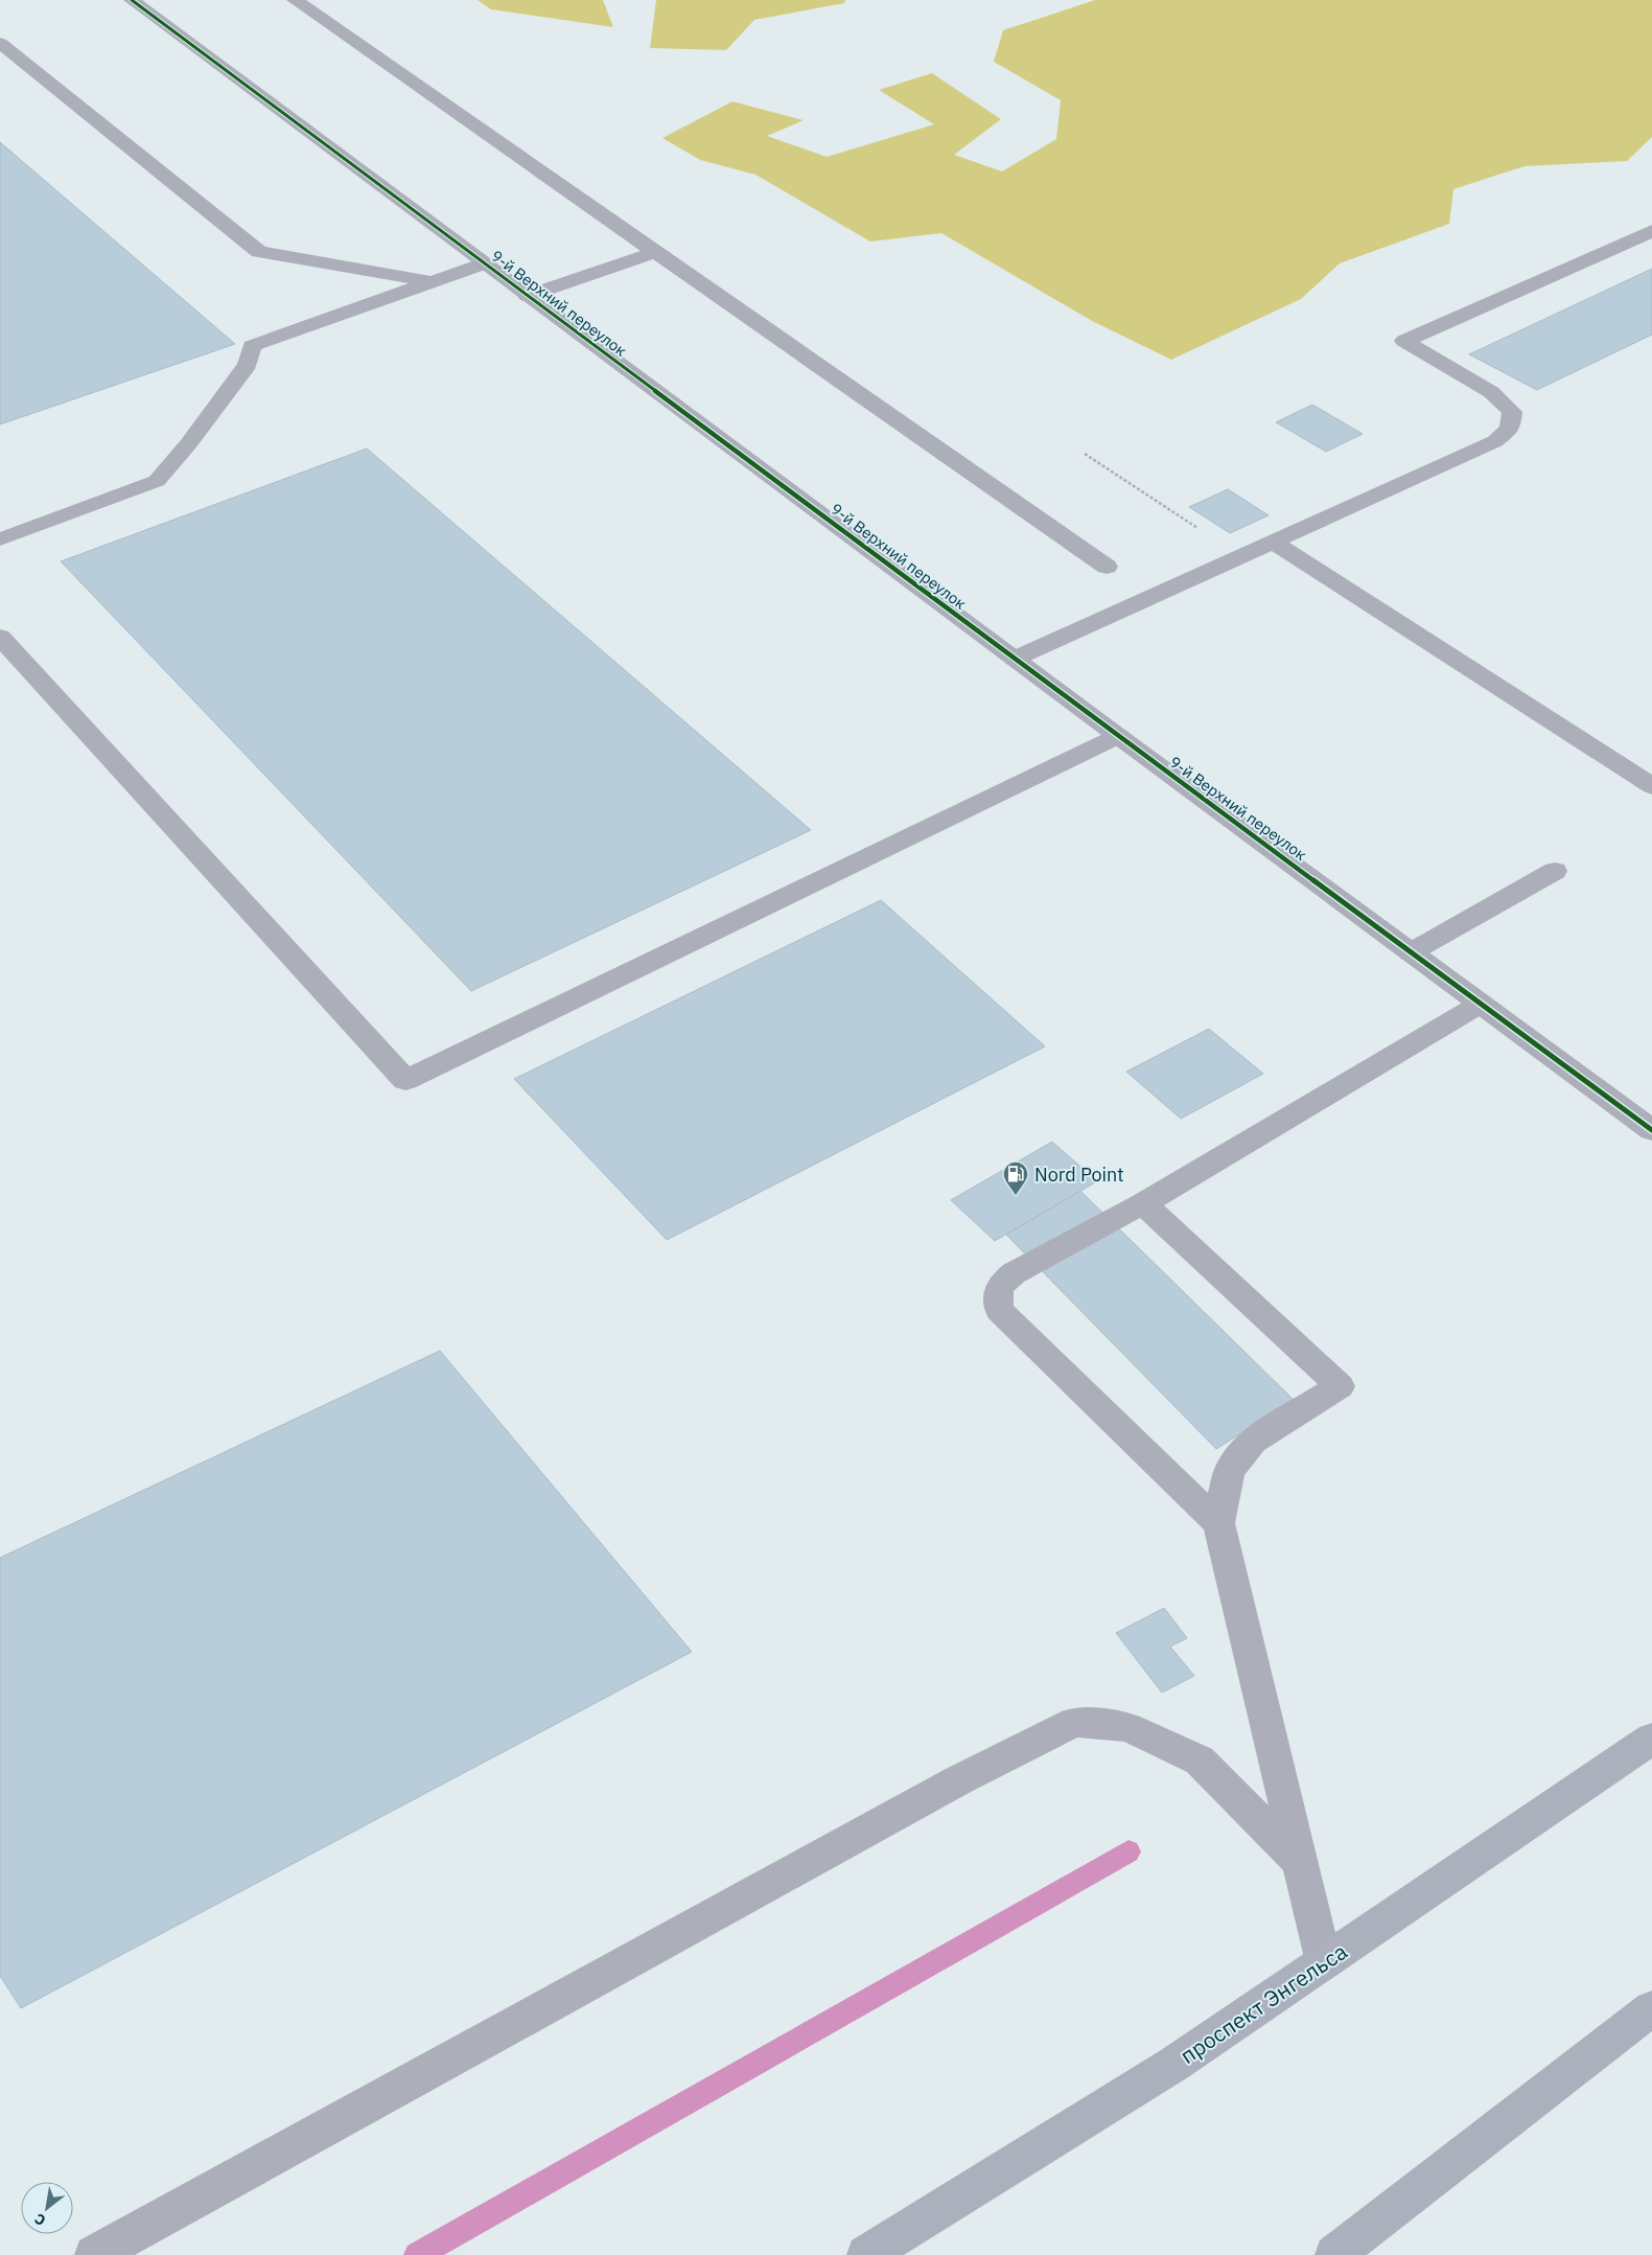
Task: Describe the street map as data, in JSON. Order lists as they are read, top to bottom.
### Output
{
  "streets": {
    "main road": ["проспект Энгельса"],
    "street": ["9-й Верхний переулок"]
  },
  "places": {
    "fuel station": ["Nord Point"]
  },
  "north": "bottom left"
}
